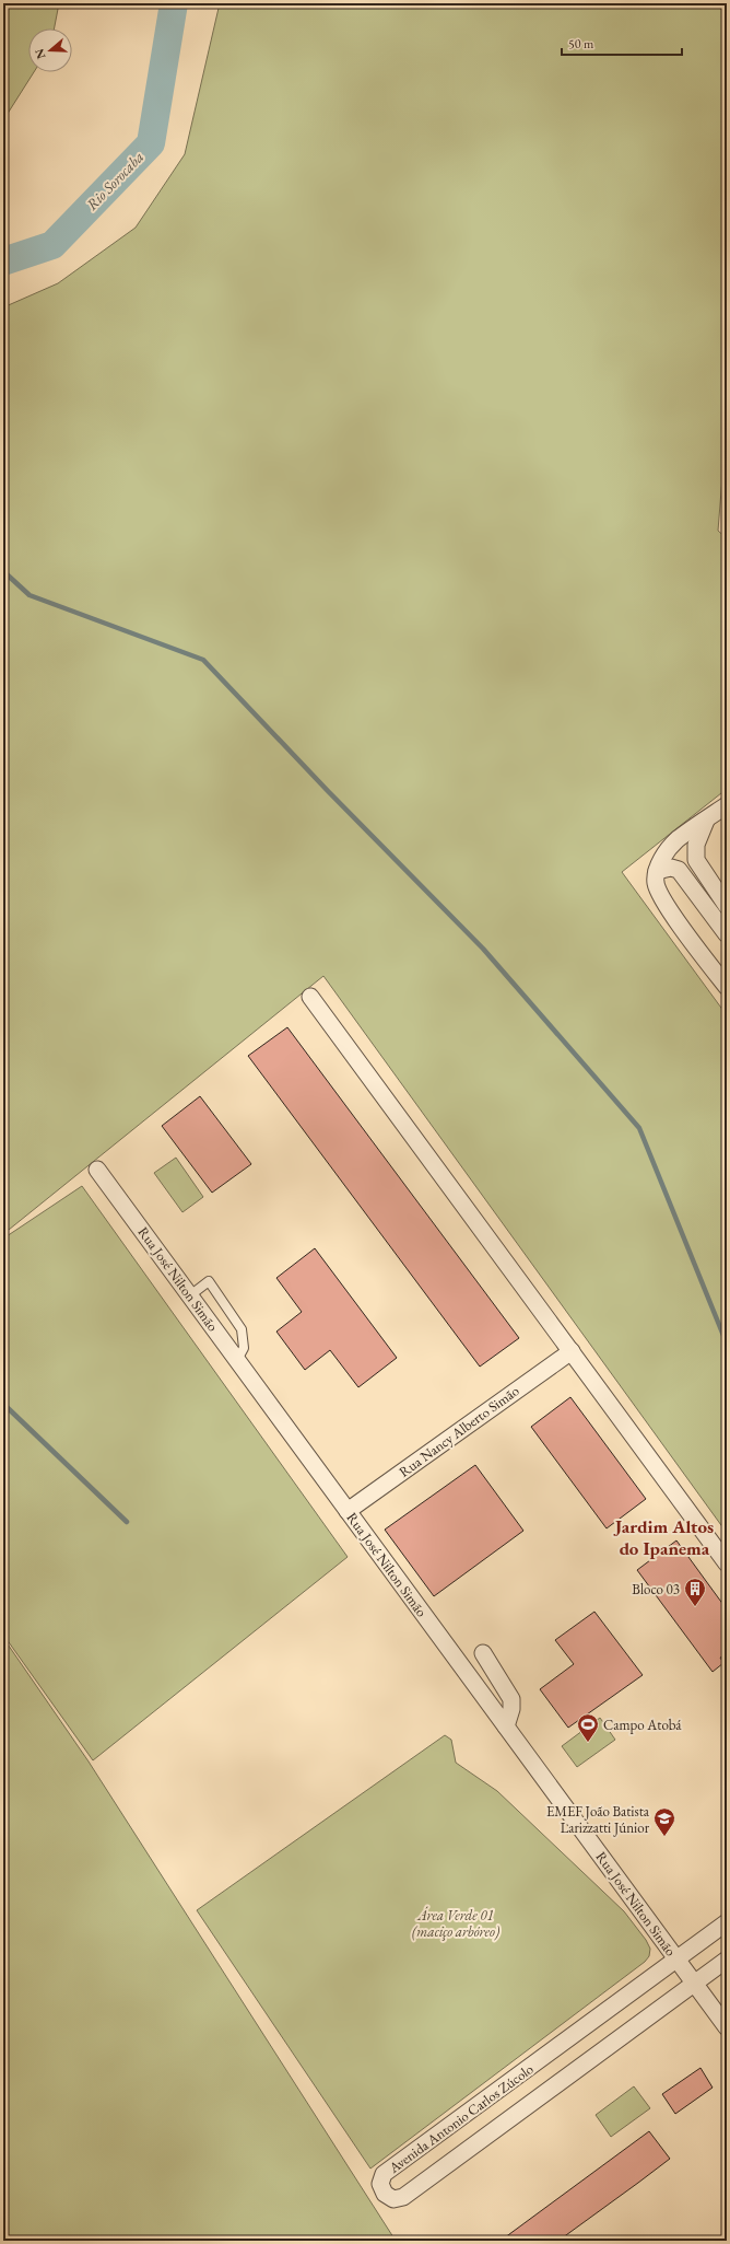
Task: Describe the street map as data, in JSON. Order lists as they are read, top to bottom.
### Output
{
  "streets": {
    "street": ["Rua José Nilton Simão", "Rua Nancy Alberto Simão", "Avenida Antonio Carlos Zúcolo"]
  },
  "crossings": [
    ["Rua José Nilton Simão", "Rua Nancy Alberto Simão"],
    ["Rua José Nilton Simão", "Avenida Antonio Carlos Zúcolo"]
  ],
  "districts": ["Jardim Altos do Ipanema"],
  "water": ["Rio Sorocaba"],
  "parks": ["Área Verde 01 (maciço arbóreo)"],
  "places": {
    "building": ["Bloco 03"],
    "sports": ["Campo Atobá"],
    "school or university": ["EMEF João Batista Larizzatti Júnior"]
  },
  "scale_bar": "50 m",
  "north": "left"
}
